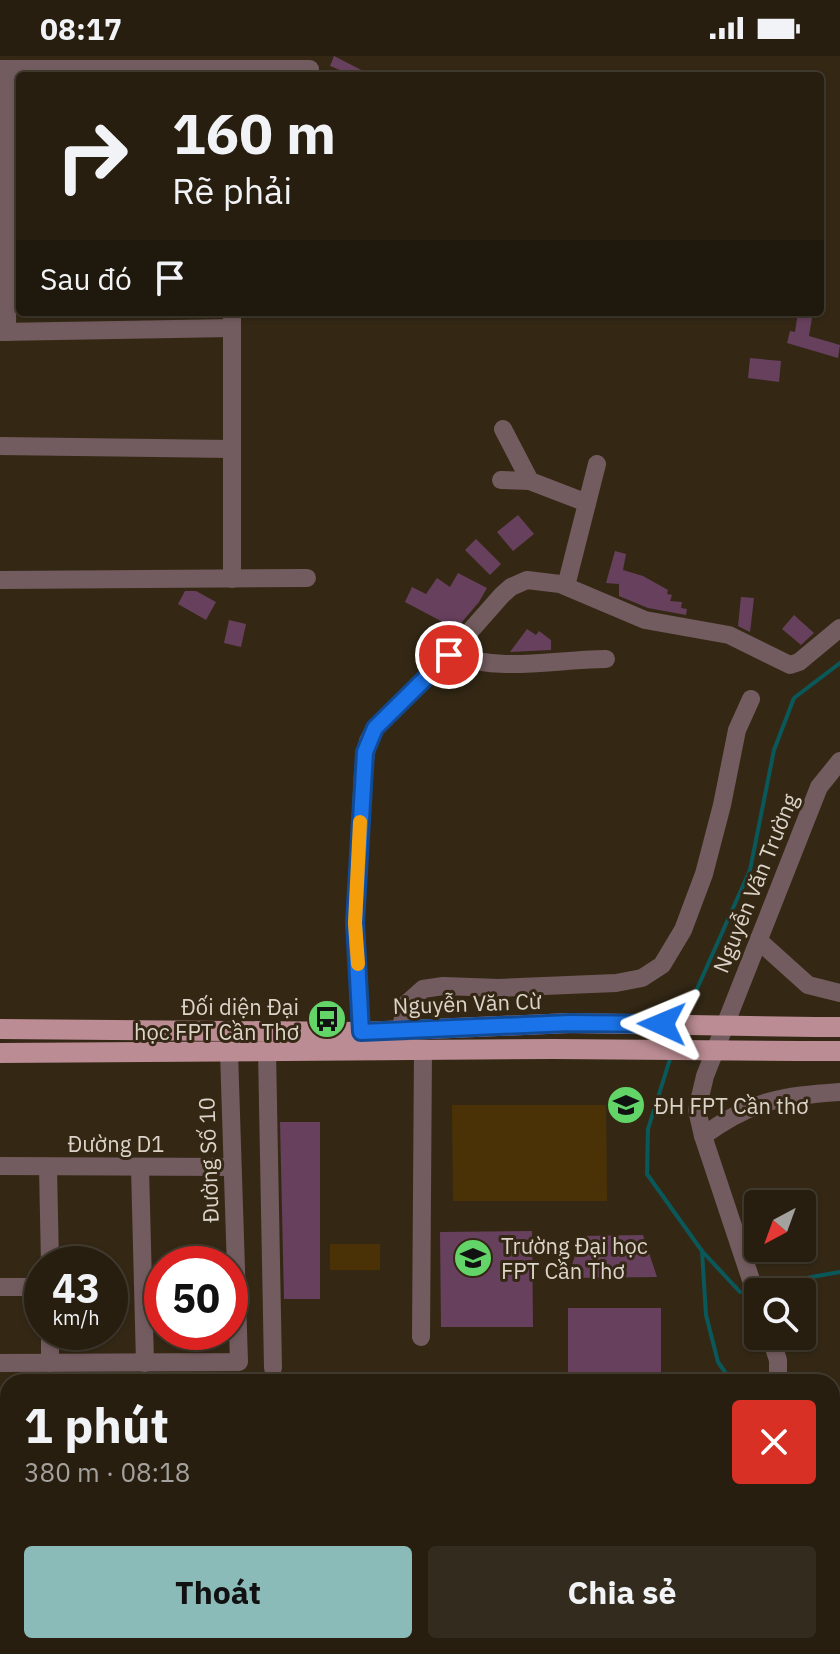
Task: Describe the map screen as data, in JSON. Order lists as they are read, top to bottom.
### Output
{
  "streets": {
    "main road": ["Nguyễn Văn Cừ"],
    "street": ["Nguyễn Văn Trường", "Đường D1", "Đường Số 10"]
  },
  "crossings": [
    ["Nguyễn Văn Cừ", "Đường Số 10"],
    ["Đường D1", "Đường Số 10"]
  ],
  "places": {
    "bus stop": ["Đối diện Đại học FPT Cần Thơ"],
    "school or university": ["ĐH FPT Cần thơ", "Trường Đại học FPT Cần Thơ"]
  },
  "north": "bottom left",
  "page": {
    "status": "08:17",
    "turn": ["160 m", "Rẽ phải"],
    "then": "Sau đó",
    "speed": "43 km/h",
    "limit": "50",
    "heading": ["1 phút", "380 m · 08:18"],
    "buttons": ["Thoát", "Chia sẻ"]
  }
}
